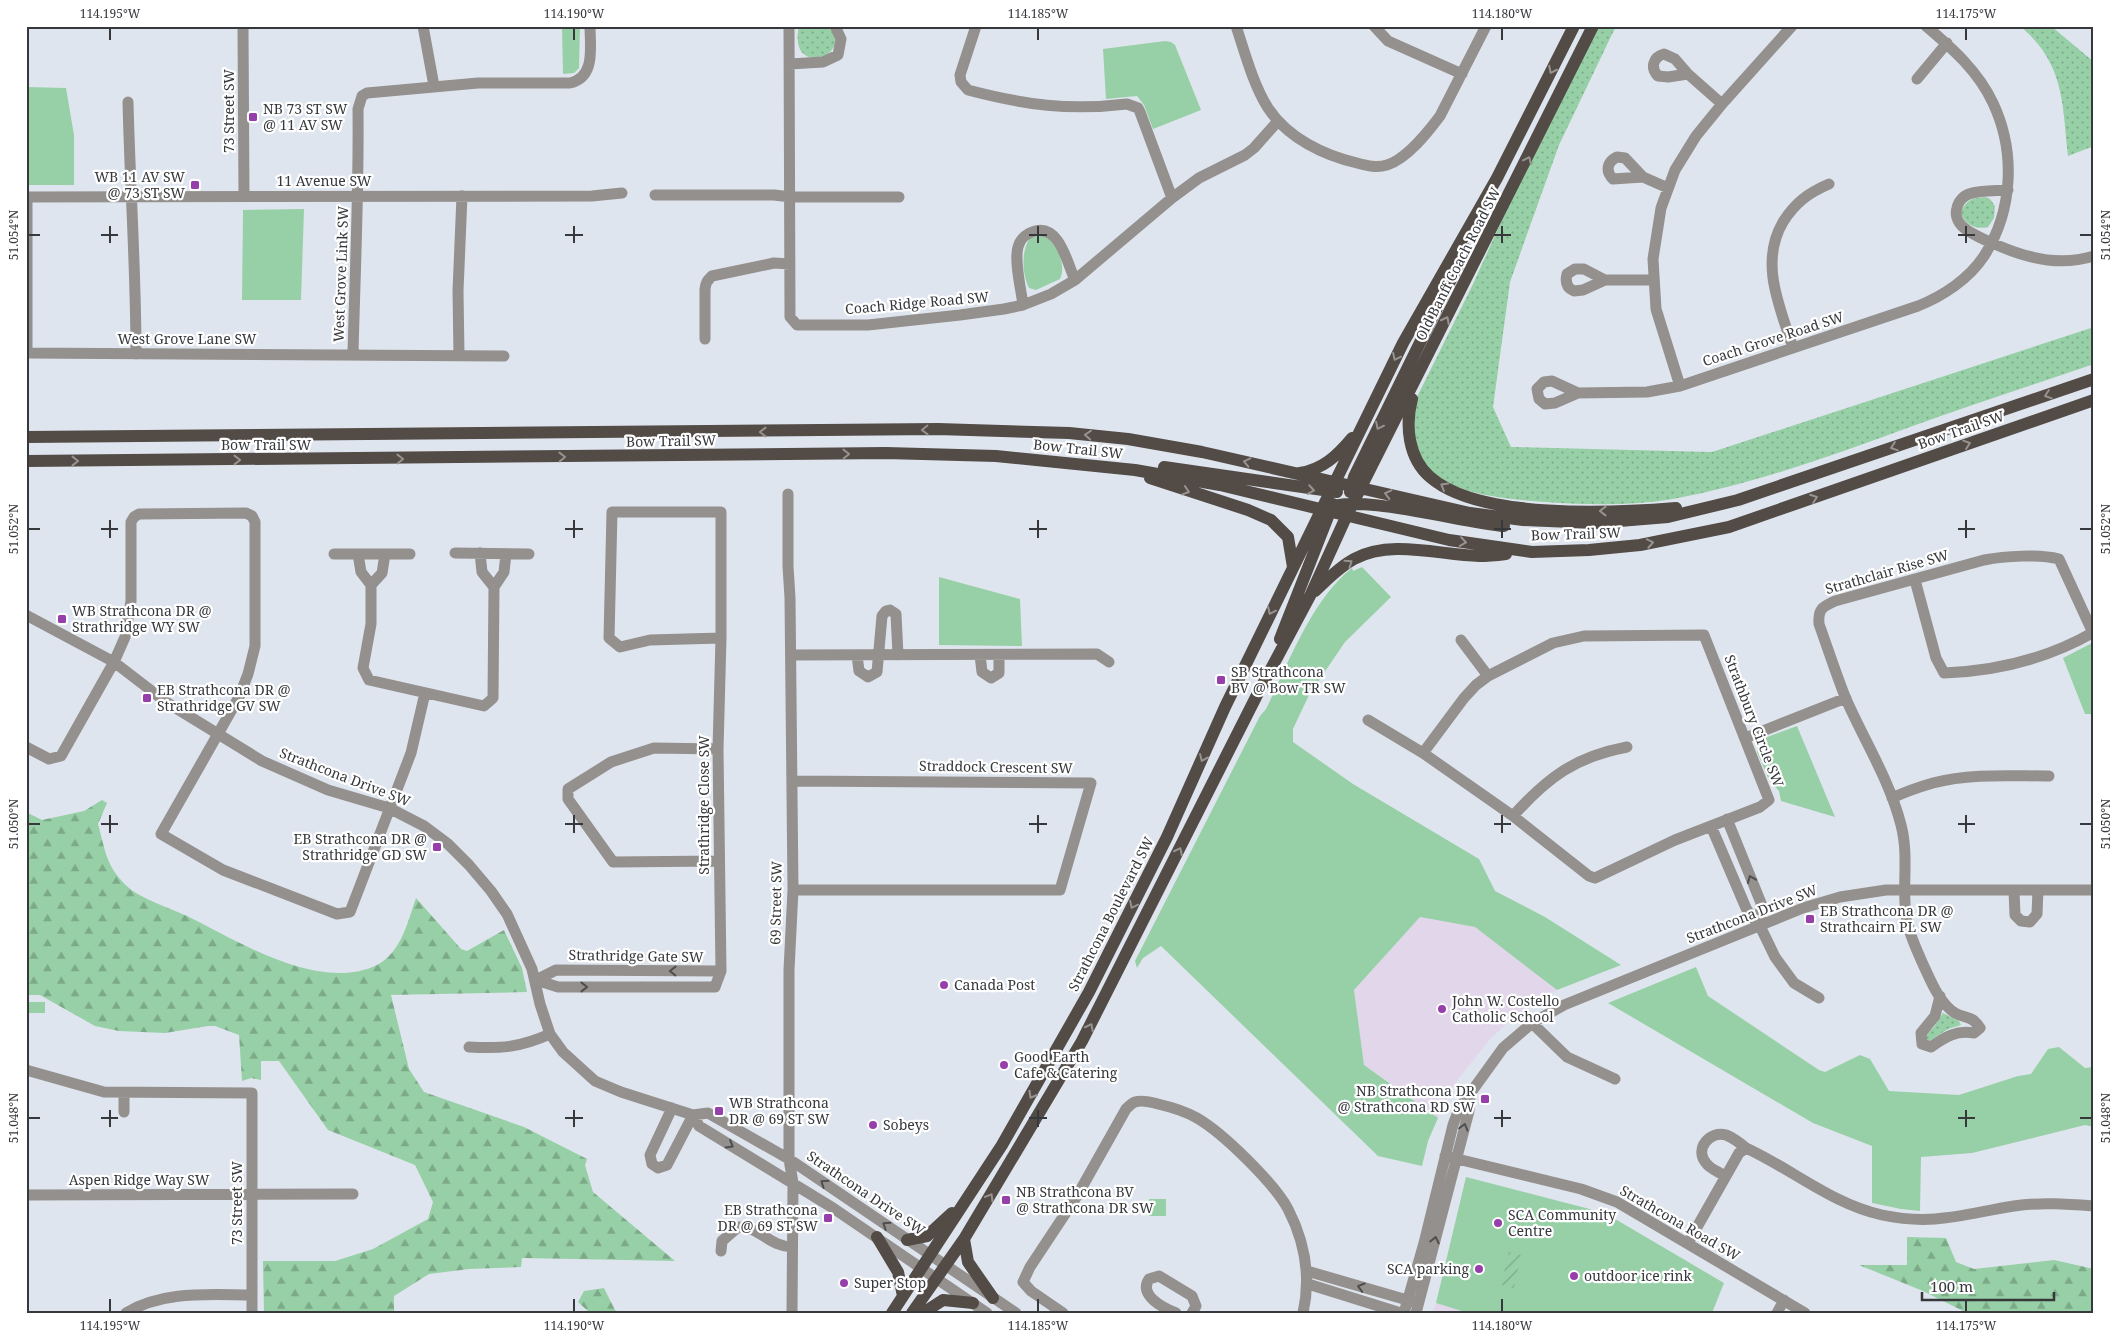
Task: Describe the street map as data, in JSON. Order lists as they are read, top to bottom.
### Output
{
  "streets": {
    "main road": ["Old Banff Coach Road SW", "Bow Trail SW", "Strathcona Boulevard SW"],
    "street": [
      "73 Street SW",
      "11 Avenue SW",
      "West Grove Link SW",
      "Coach Ridge Road SW",
      "West Grove Lane SW",
      "Coach Grove Road SW",
      "Strathclair Rise SW",
      "Strathbury Circle SW",
      "Straddock Crescent SW",
      "Strathcona Drive SW",
      "Strathridge Close SW",
      "69 Street SW",
      "Strathridge Gate SW",
      "Aspen Ridge Way SW",
      "Strathcona Road SW"
    ]
  },
  "crossings": [
    ["73 Street SW", "11 Avenue SW"],
    ["73 Street SW", "Aspen Ridge Way SW"],
    ["11 Avenue SW", "West Grove Link SW"],
    ["11 Avenue SW", "West Grove Lane SW"],
    ["Old Banff Coach Road SW", "Bow Trail SW"],
    ["Old Banff Coach Road SW", "Strathcona Boulevard SW"],
    ["West Grove Link SW", "West Grove Lane SW"],
    ["Bow Trail SW", "Strathcona Boulevard SW"],
    ["Strathclair Rise SW", "Strathcona Drive SW"],
    ["Straddock Crescent SW", "69 Street SW"],
    ["Strathcona Drive SW", "69 Street SW"],
    ["Strathcona Drive SW", "Strathcona Boulevard SW"],
    ["Strathcona Drive SW", "Strathridge Gate SW"],
    ["Strathcona Drive SW", "Strathcona Road SW"],
    ["Strathridge Close SW", "Strathridge Gate SW"]
  ],
  "places": {
    "transit": [
      "NB 73 ST SW @ 11 AV SW",
      "WB 11 AV SW @ 73 ST SW",
      "WB Strathcona DR @ Strathridge WY SW",
      "SB Strathcona BV @ Bow TR SW",
      "EB Strathcona DR @ Strathridge GV SW",
      "EB Strathcona DR @ Strathridge GD SW",
      "EB Strathcona DR @ Strathcairn PL SW",
      "NB Strathcona DR @ Strathcona RD SW",
      "WB Strathcona DR @ 69 ST SW",
      "NB Strathcona BV @ Strathcona DR SW",
      "EB Strathcona DR @ 69 ST SW"
    ],
    "other": [
      "Canada Post",
      "John W. Costello Catholic School",
      "Good Earth Cafe & Catering",
      "Sobeys",
      "SCA Community Centre",
      "SCA parking",
      "outdoor ice rink",
      "Super Stop"
    ]
  },
  "scale_bar": "100 m",
  "coordinates": [
    "114.195°W",
    "114.190°W",
    "114.185°W",
    "114.180°W",
    "114.175°W",
    "51.054°N",
    "51.052°N",
    "51.050°N",
    "51.048°N"
  ]
}
